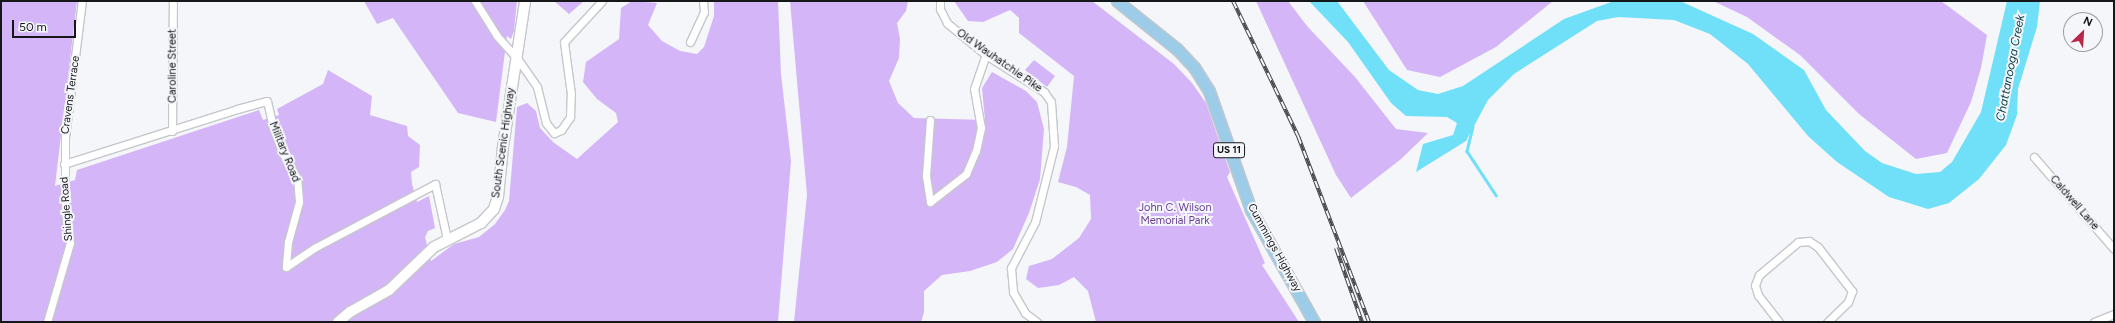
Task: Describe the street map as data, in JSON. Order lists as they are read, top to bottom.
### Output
{
  "streets": {
    "main road": ["South Scenic Highway", "US 11", "Cummings Highway"],
    "street": [
      "Old Wauhatchie Pike",
      "Caroline Street",
      "Cravens Terrace",
      "Military Road",
      "Caldwell Lane",
      "Shingle Road"
    ]
  },
  "crossings": [
    ["Caroline Street", "Military Road"],
    ["Cravens Terrace", "Military Road"],
    ["Cravens Terrace", "Shingle Road"],
    ["South Scenic Highway", "Military Road"],
    ["Military Road", "Shingle Road"]
  ],
  "water": ["Chattanooga Creek"],
  "parks": ["John C. Wilson Memorial Park"],
  "scale_bar": "50 m",
  "north": "top right"
}
